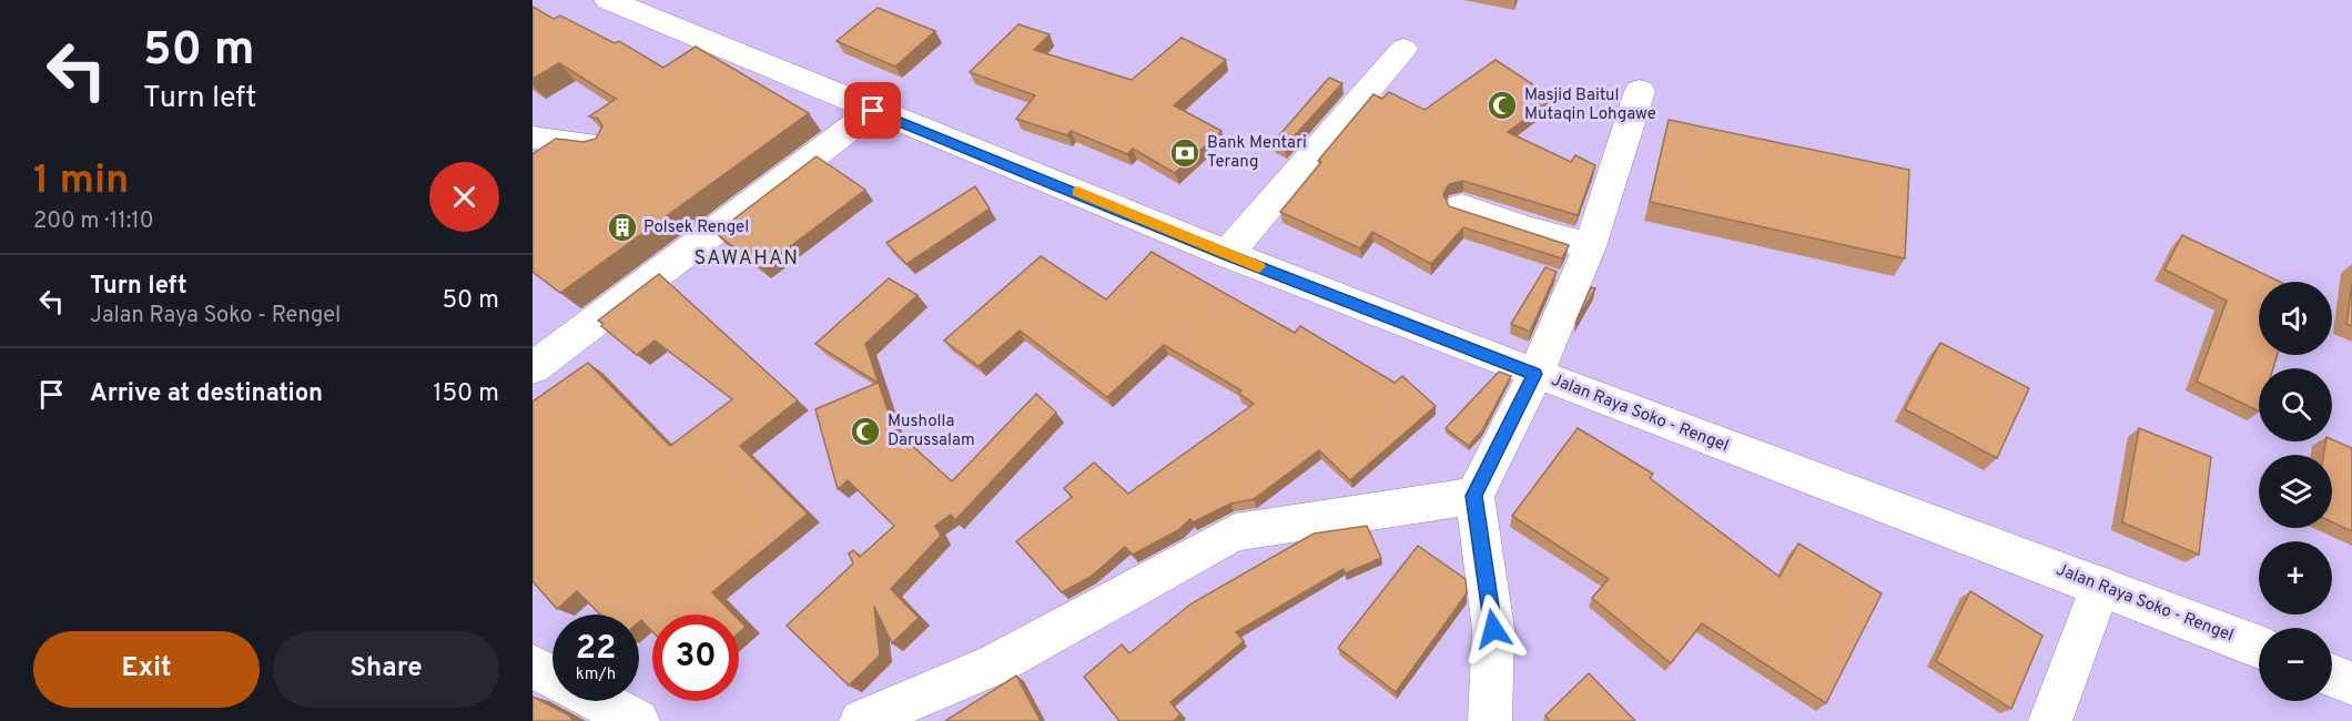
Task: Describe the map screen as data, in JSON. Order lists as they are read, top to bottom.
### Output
{
  "streets": {
    "street": ["Jalan Raya Soko - Rengel"]
  },
  "districts": ["SAWAHAN"],
  "places": {
    "mosque": ["Masjid Baitul Mutaqin Lohgawe", "Musholla Darussalam"],
    "bank": ["Bank Mentari Terang"],
    "building": ["Polsek Rengel"]
  },
  "page": {
    "turn": ["50 m", "Turn left"],
    "heading": ["1 min", "200 m · 11:10"],
    "list": [
      {
        "name": "Turn left",
        "note": "Jalan Raya Soko - Rengel",
        "value": "50 m"
      },
      {
        "name": "Arrive at destination",
        "value": "150 m"
      }
    ],
    "map_buttons": ["+", "−"],
    "speed": "22 km/h",
    "limit": "30",
    "buttons": ["Exit", "Share"]
  }
}
